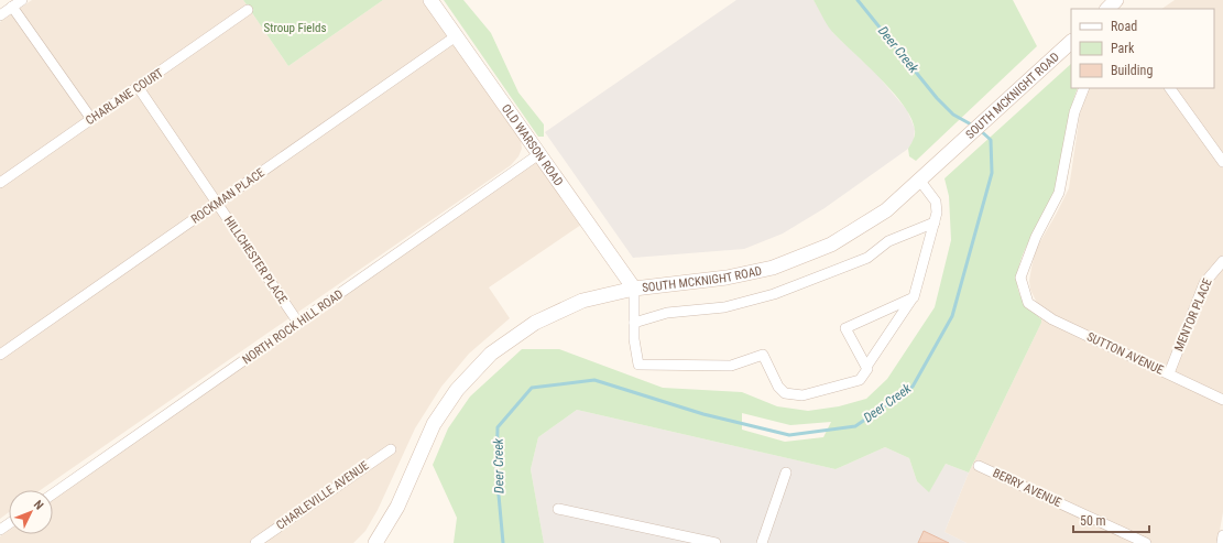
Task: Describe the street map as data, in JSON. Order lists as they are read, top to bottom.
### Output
{
  "streets": {
    "main road": ["SOUTH MCKNIGHT ROAD", "OLD WARSON ROAD"],
    "street": [
      "CHARLANE COURT",
      "ROCKMAN PLACE",
      "HILLCHESTER PLACE",
      "MENTOR PLACE",
      "NORTH ROCK HILL ROAD",
      "SUTTON AVENUE",
      "BERRY AVENUE",
      "CHARLEVILLE AVENUE"
    ]
  },
  "crossings": [
    ["SOUTH MCKNIGHT ROAD", "OLD WARSON ROAD"],
    ["CHARLANE COURT", "HILLCHESTER PLACE"],
    ["OLD WARSON ROAD", "ROCKMAN PLACE"],
    ["OLD WARSON ROAD", "NORTH ROCK HILL ROAD"],
    ["ROCKMAN PLACE", "HILLCHESTER PLACE"],
    ["HILLCHESTER PLACE", "NORTH ROCK HILL ROAD"],
    ["MENTOR PLACE", "SUTTON AVENUE"]
  ],
  "water": ["Deer Creek"],
  "parks": ["Stroup Fields"],
  "legend": ["Road", "Park", "Building"],
  "scale_bar": "50 m",
  "north": "top right"
}
